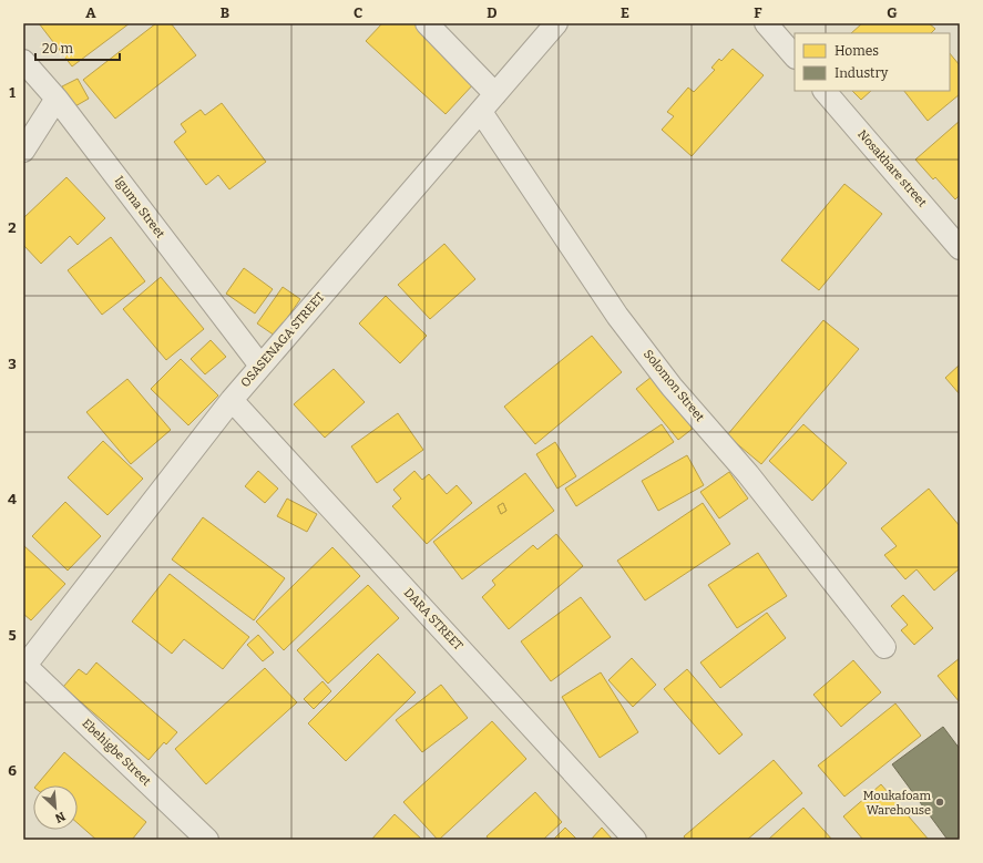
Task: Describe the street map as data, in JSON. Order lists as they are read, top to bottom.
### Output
{
  "streets": {
    "street": [
      "Nosakhare street",
      "Iguma Street",
      "OSASENAGA STREET",
      "Solomon Street",
      "DARA STREET",
      "Ebehigbe Street"
    ]
  },
  "crossings": [
    ["Iguma Street", "OSASENAGA STREET"],
    ["OSASENAGA STREET", "Solomon Street"],
    ["OSASENAGA STREET", "DARA STREET"],
    ["OSASENAGA STREET", "Ebehigbe Street"]
  ],
  "places": ["Moukafoam Warehouse"],
  "legend": ["Homes", "Industry"],
  "scale_bar": "20 m",
  "north": "bottom right",
  "grid": {
    "columns": [
      "A",
      "B",
      "C",
      "D",
      "E",
      "F",
      "G"
    ],
    "rows": [
      "1",
      "2",
      "3",
      "4",
      "5",
      "6"
    ]
  }
}
